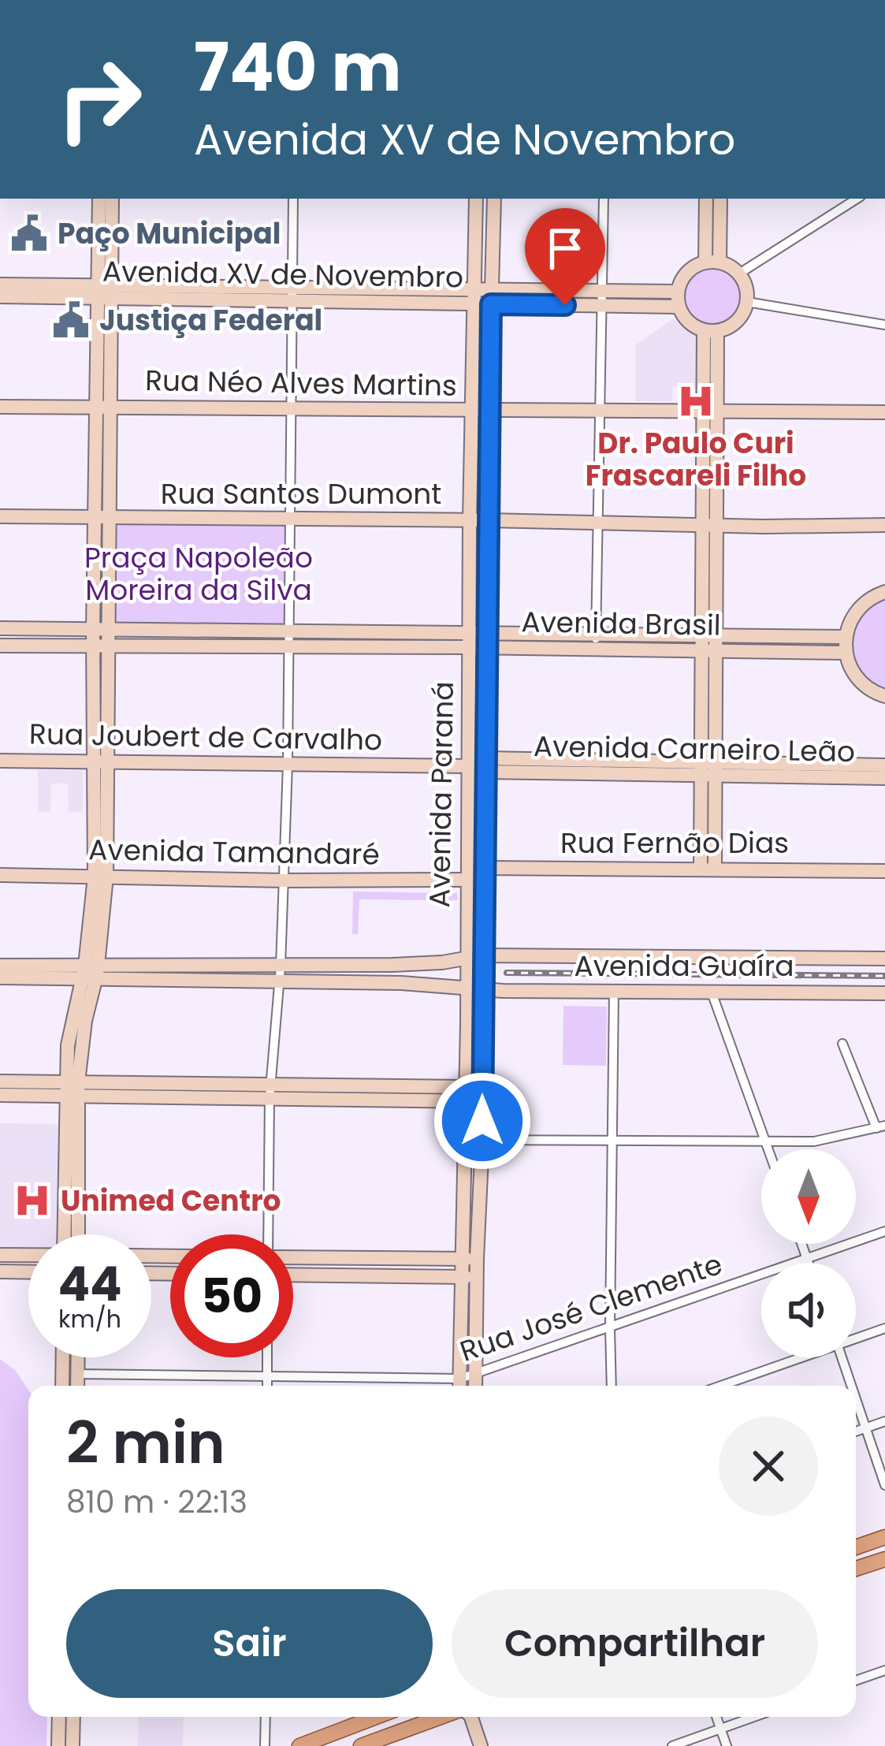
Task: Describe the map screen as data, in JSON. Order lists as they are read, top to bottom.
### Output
{
  "streets": {
    "main road": [
      "Avenida XV de Novembro",
      "Rua Néo Alves Martins",
      "Rua Santos Dumont",
      "Avenida Brasil",
      "Rua Joubert de Carvalho",
      "Avenida Carneiro Leão",
      "Avenida Paraná",
      "Rua Fernão Dias",
      "Avenida Tamandaré",
      "Avenida Guaíra"
    ],
    "street": ["Rua José Clemente"]
  },
  "crossings": [
    ["Avenida XV de Novembro", "Avenida Paraná"],
    ["Rua Néo Alves Martins", "Avenida Paraná"],
    ["Rua Santos Dumont", "Avenida Paraná"],
    ["Avenida Brasil", "Avenida Paraná"],
    ["Rua Joubert de Carvalho", "Avenida Carneiro Leão"],
    ["Rua Joubert de Carvalho", "Avenida Paraná"],
    ["Avenida Carneiro Leão", "Avenida Paraná"],
    ["Avenida Paraná", "Rua Fernão Dias"],
    ["Avenida Paraná", "Avenida Tamandaré"],
    ["Avenida Paraná", "Avenida Guaíra"],
    ["Avenida Paraná", "Rua José Clemente"]
  ],
  "parks": ["Praça Napoleão Moreira da Silva"],
  "places": {
    "public building": ["Paço Municipal", "Justiça Federal"],
    "hospital": ["Dr. Paulo Curi Frascareli Filho", "Unimed Centro"]
  },
  "north": "bottom",
  "page": {
    "turn": ["740 m", "Avenida XV de Novembro"],
    "speed": "44 km/h",
    "limit": "50",
    "heading": ["2 min", "810 m · 22:13"],
    "buttons": ["Sair", "Compartilhar"]
  }
}
